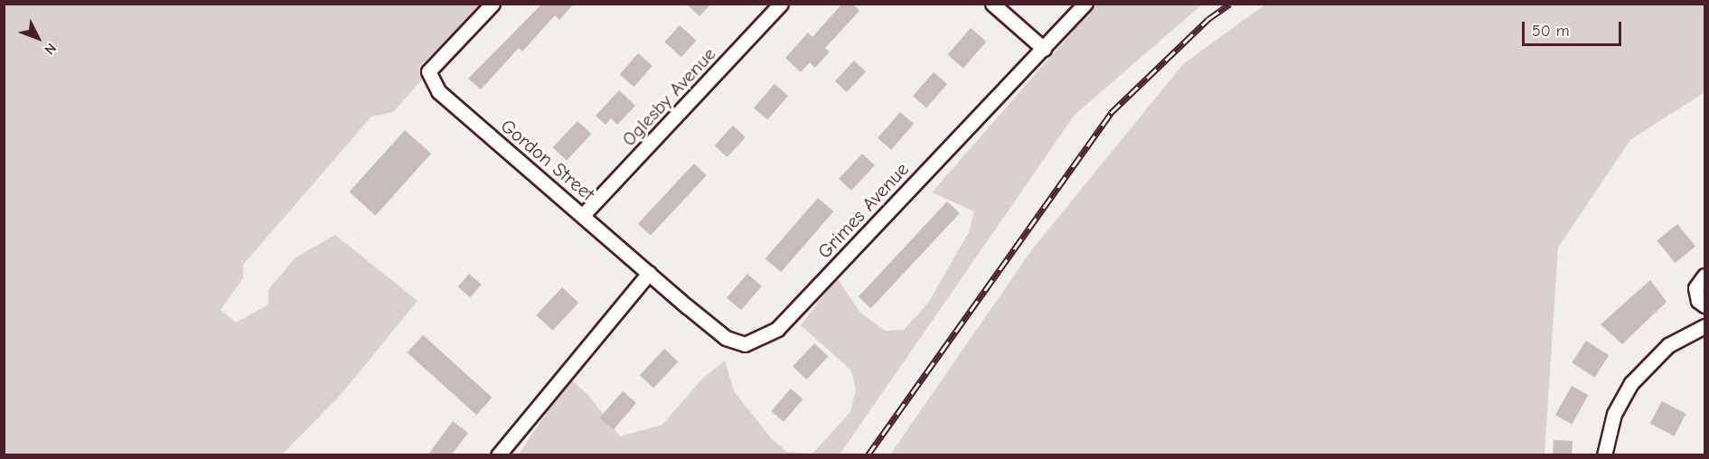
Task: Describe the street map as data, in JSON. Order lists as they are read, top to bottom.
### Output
{
  "streets": {
    "street": ["Oglesby Avenue", "Gordon Street", "Grimes Avenue"]
  },
  "crossings": [
    ["Oglesby Avenue", "Gordon Street"],
    ["Gordon Street", "Grimes Avenue"]
  ],
  "scale_bar": "50 m",
  "north": "bottom right"
}
